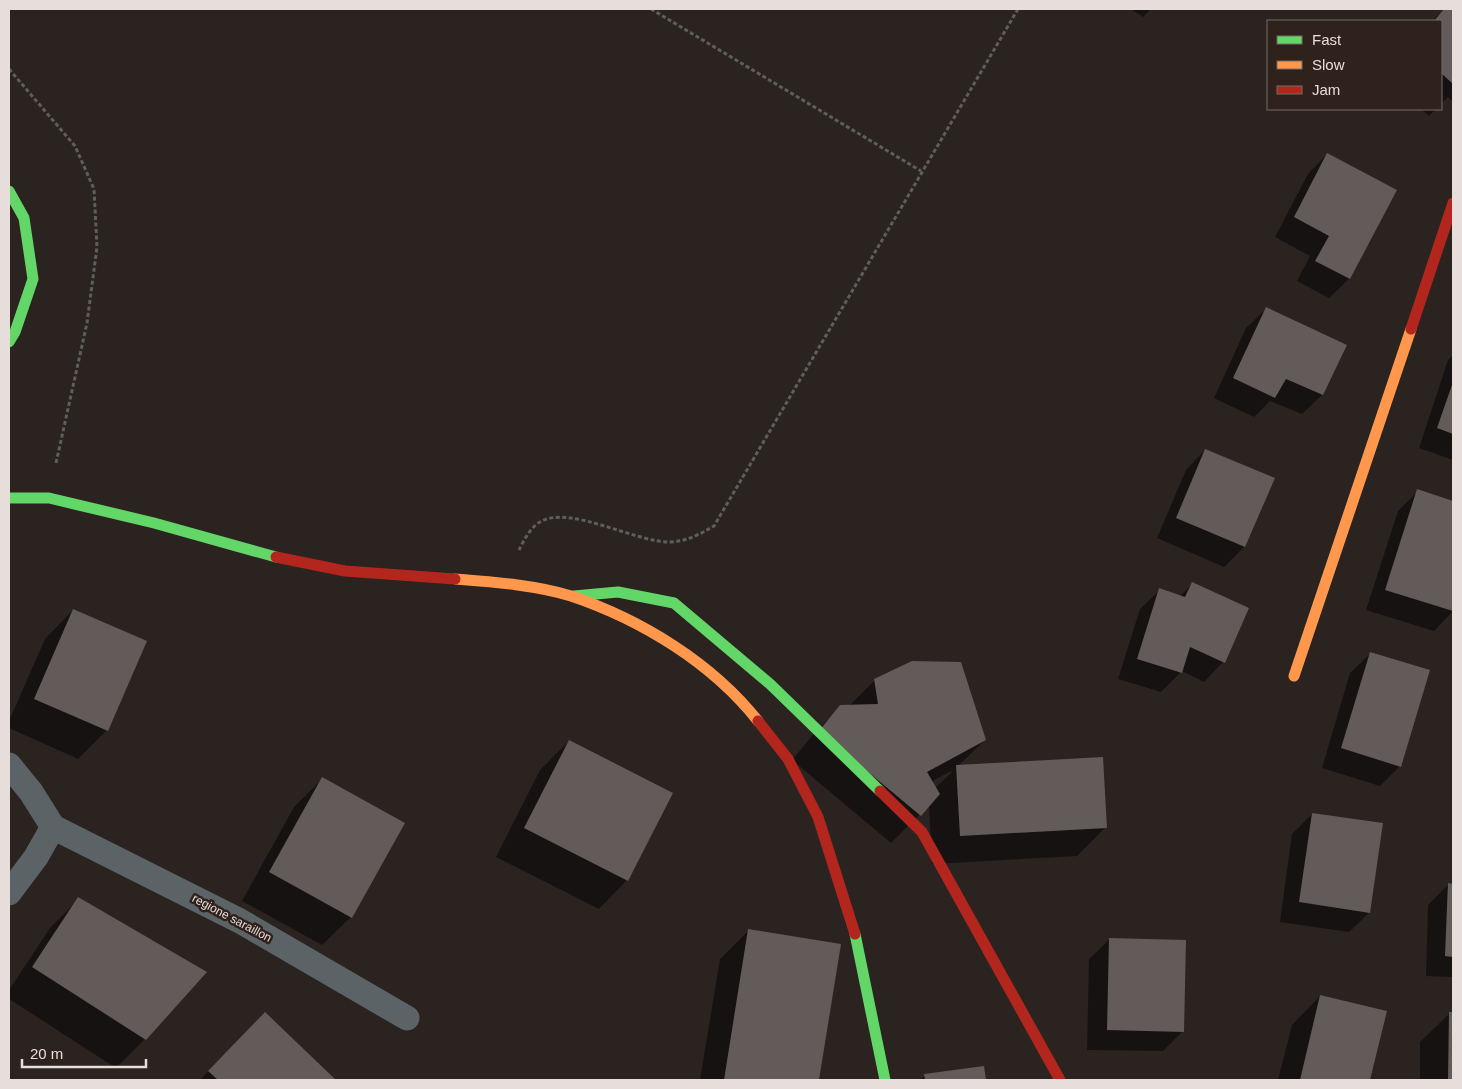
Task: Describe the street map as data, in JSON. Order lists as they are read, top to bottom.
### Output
{
  "streets": {
    "lane": ["regione saraillon"]
  },
  "legend": ["Fast", "Slow", "Jam"],
  "scale_bar": "20 m"
}
